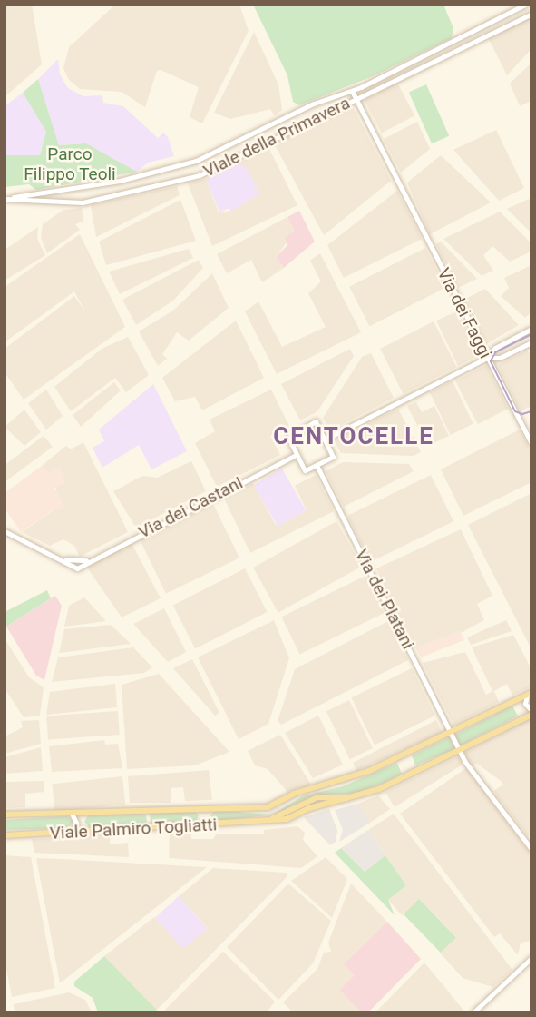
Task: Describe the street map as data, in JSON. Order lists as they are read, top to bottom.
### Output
{
  "streets": {
    "main road": ["Viale Palmiro Togliatti"],
    "street": [
      "Viale della Primavera",
      "Via dei Faggi",
      "Via dei Castani",
      "Via dei Platani"
    ]
  },
  "crossings": [
    ["Viale della Primavera", "Via dei Faggi"],
    ["Via dei Castani", "Via dei Platani"],
    ["Via dei Platani", "Viale Palmiro Togliatti"]
  ],
  "districts": ["CENTOCELLE"],
  "parks": ["Parco Filippo Teoli"]
}
